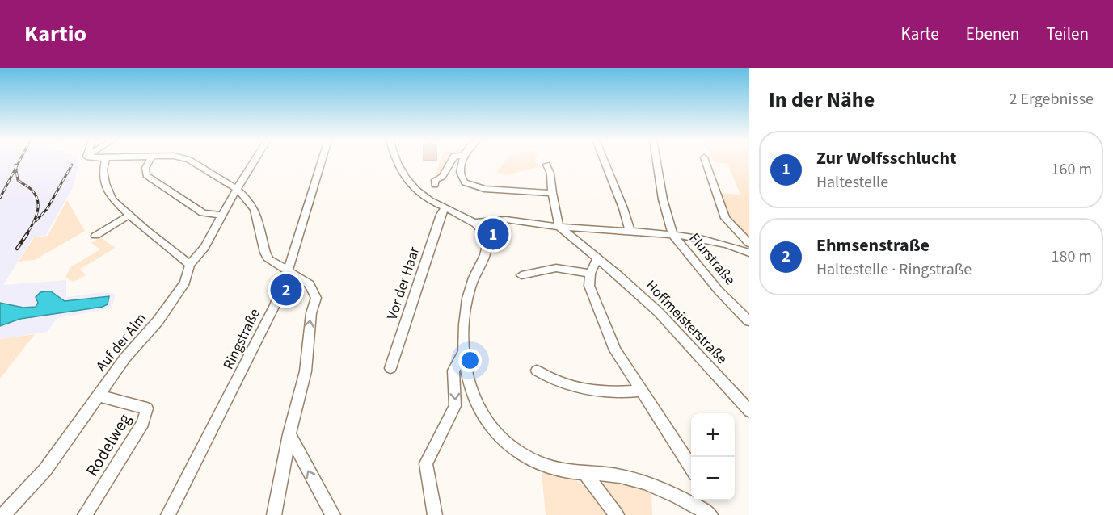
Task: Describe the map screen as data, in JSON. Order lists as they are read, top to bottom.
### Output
{
  "streets": {
    "street": [
      "Flurstraße",
      "Vor der Haar",
      "Hoffmeisterstraße",
      "Ringstraße",
      "Auf der Alm",
      "Rodelweg"
    ]
  },
  "crossings": [
    ["Auf der Alm", "Rodelweg"]
  ],
  "page": {
    "header": "Kartio",
    "nav": ["Karte", "Ebenen", "Teilen"],
    "heading": ["In der Nähe", "2 Ergebnisse"],
    "list": [
      {
        "mark": "1",
        "name": "Zur Wolfsschlucht",
        "note": "Haltestelle",
        "value": "160 m"
      },
      {
        "mark": "2",
        "name": "Ehmsenstraße",
        "note": "Haltestelle · Ringstraße",
        "value": "180 m"
      }
    ],
    "pins": ["1", "2"],
    "map_buttons": ["+", "−"]
  }
}
